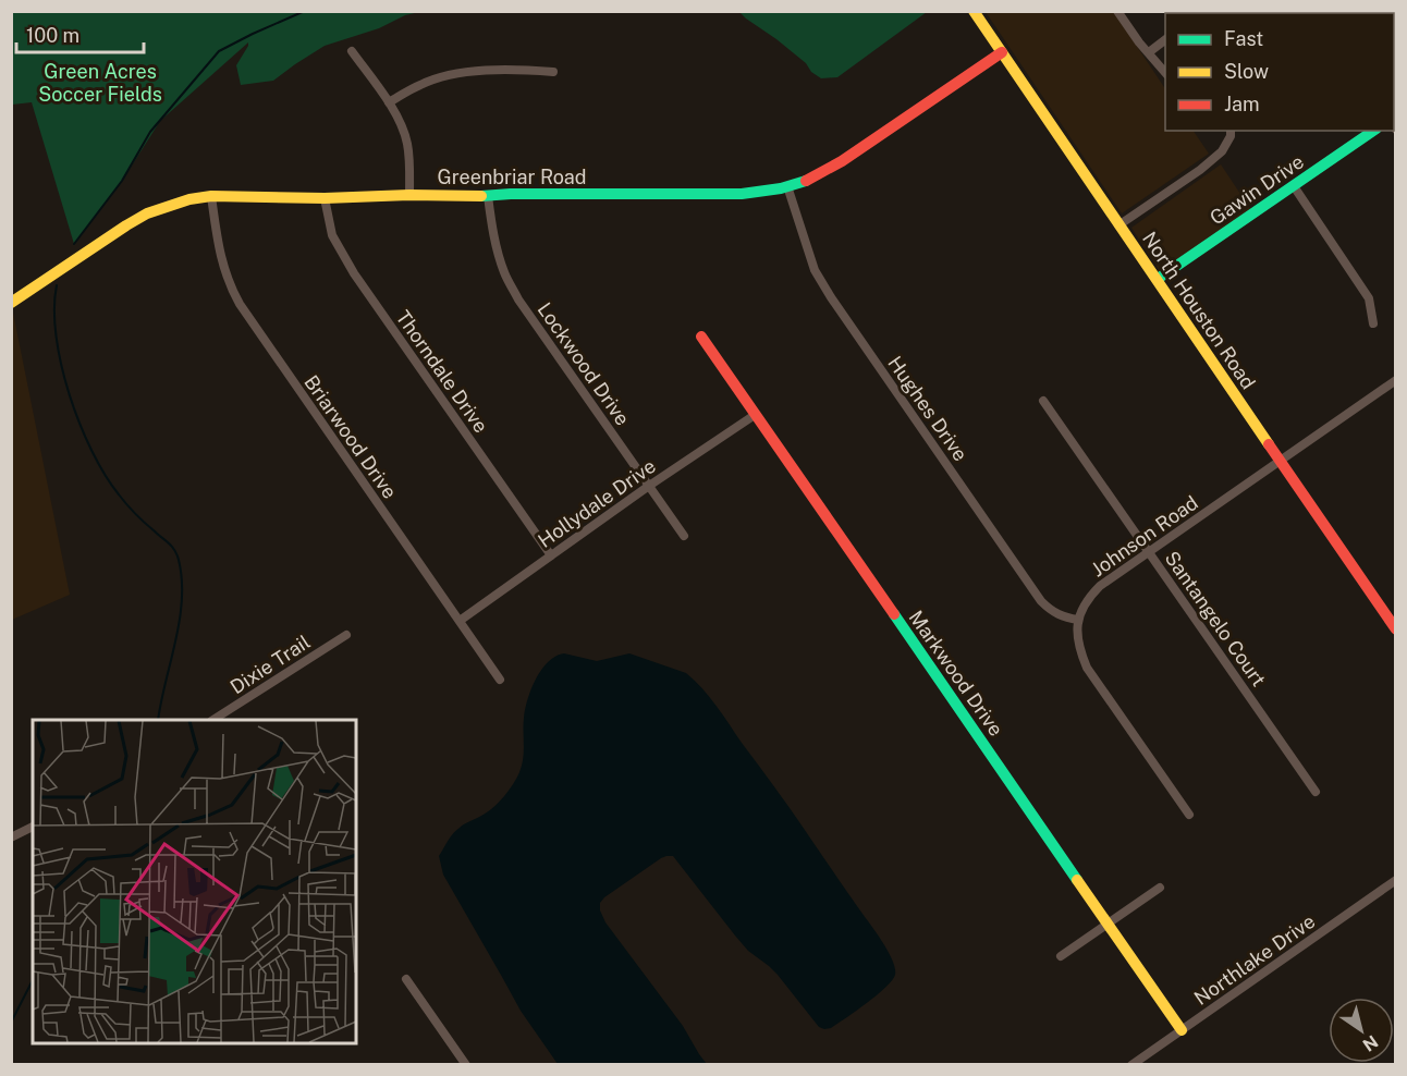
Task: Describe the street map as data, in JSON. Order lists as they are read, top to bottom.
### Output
{
  "streets": {
    "street": [
      "Greenbriar Road",
      "Gawin Drive",
      "North Houston Road",
      "Lockwood Drive",
      "Thorndale Drive",
      "Hughes Drive",
      "Briarwood Drive",
      "Hollydale Drive",
      "Johnson Road",
      "Santangelo Court",
      "Dixie Trail",
      "Markwood Drive",
      "Northlake Drive"
    ]
  },
  "crossings": [
    ["Greenbriar Road", "North Houston Road"],
    ["Greenbriar Road", "Lockwood Drive"],
    ["Greenbriar Road", "Thorndale Drive"],
    ["Greenbriar Road", "Hughes Drive"],
    ["Greenbriar Road", "Briarwood Drive"],
    ["Gawin Drive", "North Houston Road"],
    ["North Houston Road", "Johnson Road"],
    ["Lockwood Drive", "Hollydale Drive"],
    ["Thorndale Drive", "Hollydale Drive"],
    ["Hughes Drive", "Johnson Road"],
    ["Briarwood Drive", "Hollydale Drive"],
    ["Hollydale Drive", "Markwood Drive"],
    ["Johnson Road", "Santangelo Court"],
    ["Markwood Drive", "Northlake Drive"]
  ],
  "parks": ["Green Acres Soccer Fields"],
  "legend": ["Fast", "Slow", "Jam"],
  "scale_bar": "100 m",
  "north": "bottom right"
}
